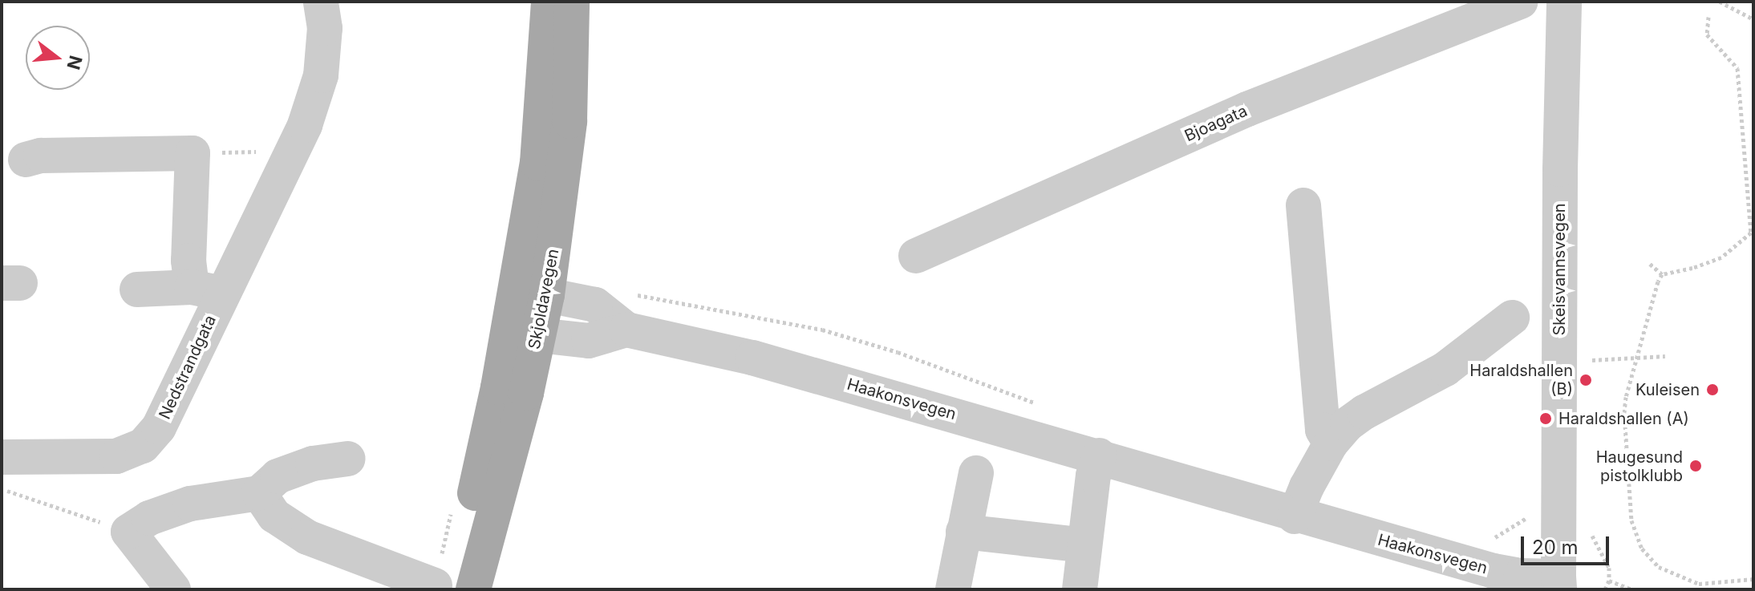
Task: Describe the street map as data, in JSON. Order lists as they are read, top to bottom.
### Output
{
  "streets": {
    "main road": ["Skjoldavegen"],
    "street": [
      "Bjoagata",
      "Skeisvannsvegen",
      "Nedstrandgata",
      "Haakonsvegen"
    ]
  },
  "crossings": [
    ["Skeisvannsvegen", "Haakonsvegen"],
    ["Skjoldavegen", "Haakonsvegen"]
  ],
  "places": [
    "Haraldshallen (B)",
    "Kuleisen",
    "Haraldshallen (A)",
    "Haugesund pistolklubb"
  ],
  "scale_bar": "20 m",
  "north": "right"
}
